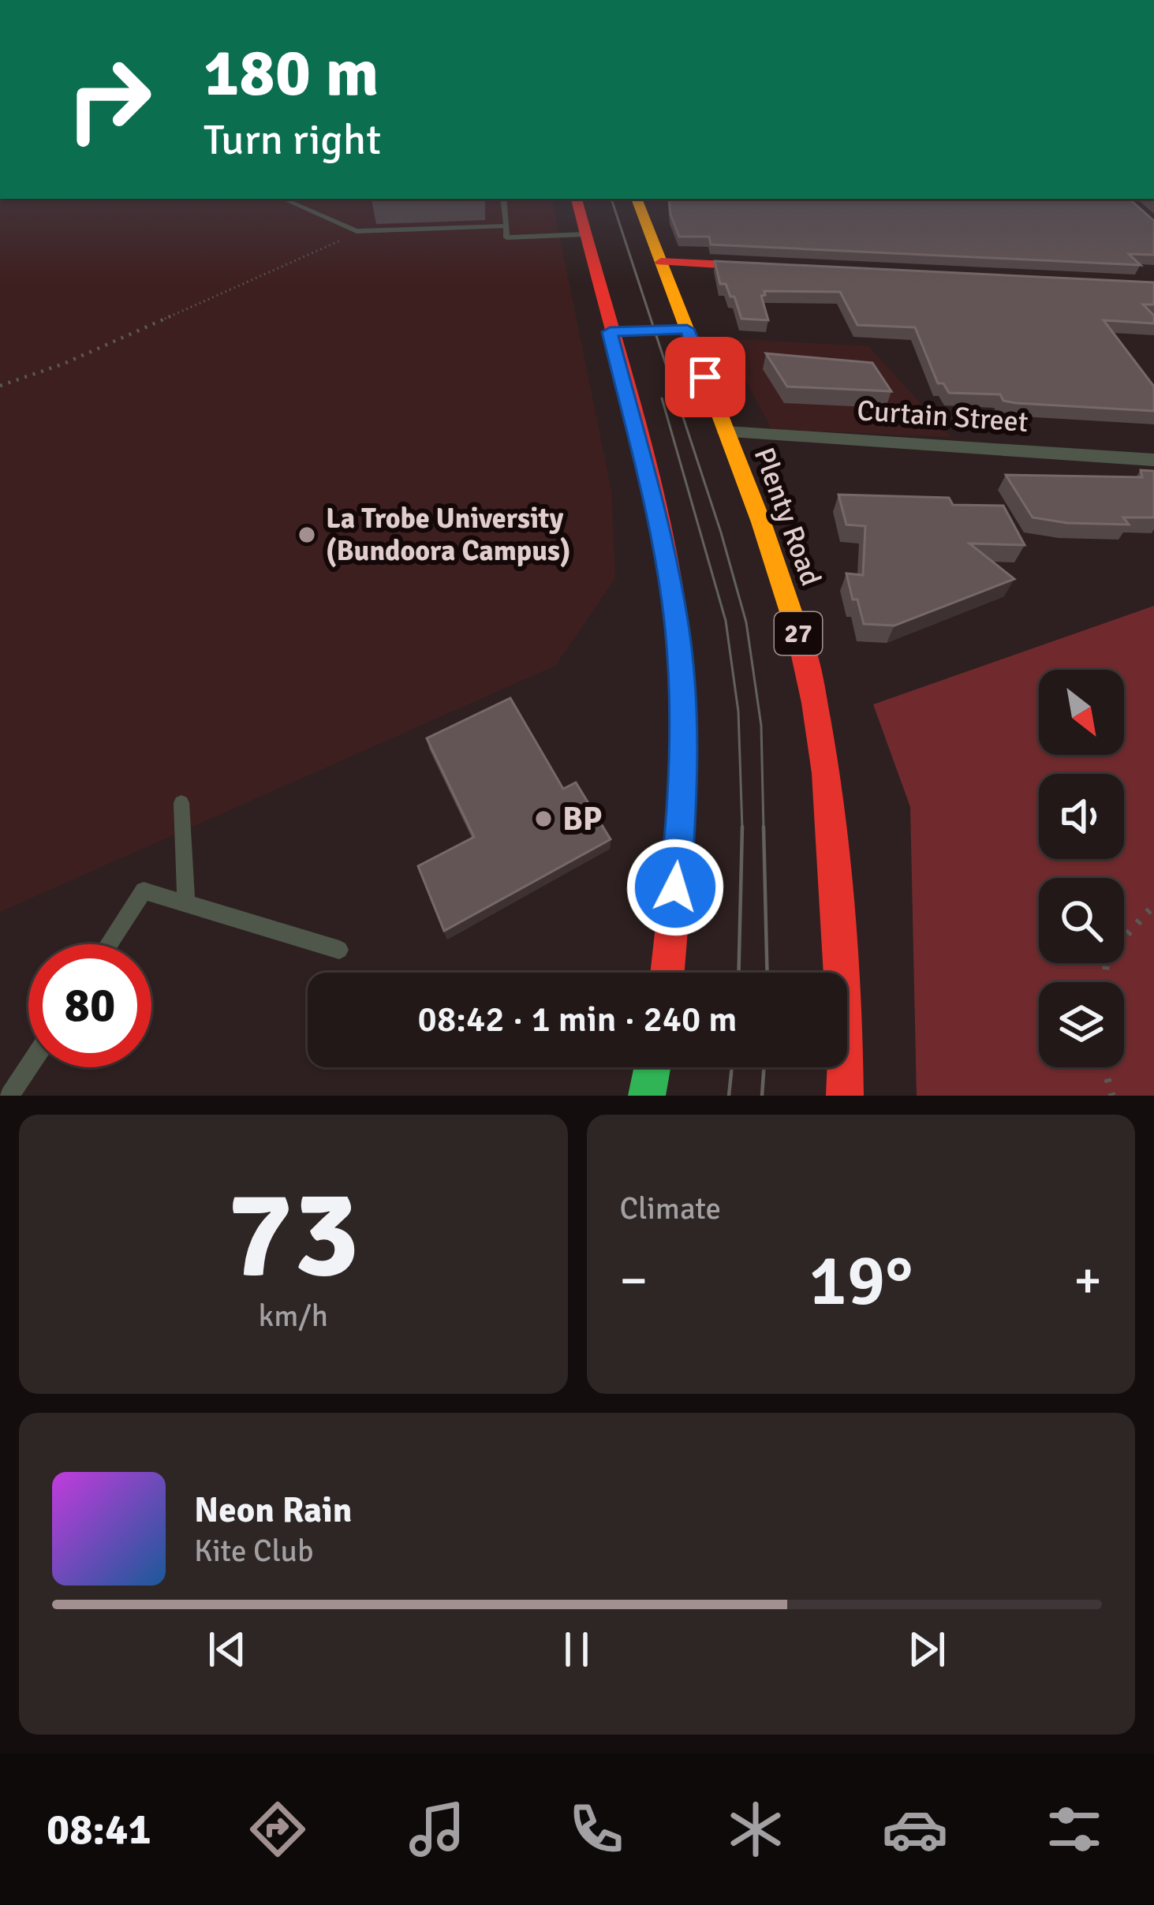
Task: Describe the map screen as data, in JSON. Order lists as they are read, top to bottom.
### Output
{
  "streets": {
    "main road": ["Plenty Road", "27"],
    "street": ["Curtain Street"]
  },
  "crossings": [
    ["Curtain Street", "Plenty Road"]
  ],
  "places": ["La Trobe University (Bundoora Campus)", "BP"],
  "north": "bottom right",
  "page": {
    "turn": ["180 m", "Turn right"],
    "limit": "80",
    "trip": "08:42 · 1 min · 240 m",
    "tile": [
      ["73", "km/h"],
      "Climate"
    ],
    "heat": ["−", "19°", "+"],
    "song": ["Neon Rain", "Kite Club"],
    "tabs": "08:41"
  }
}
